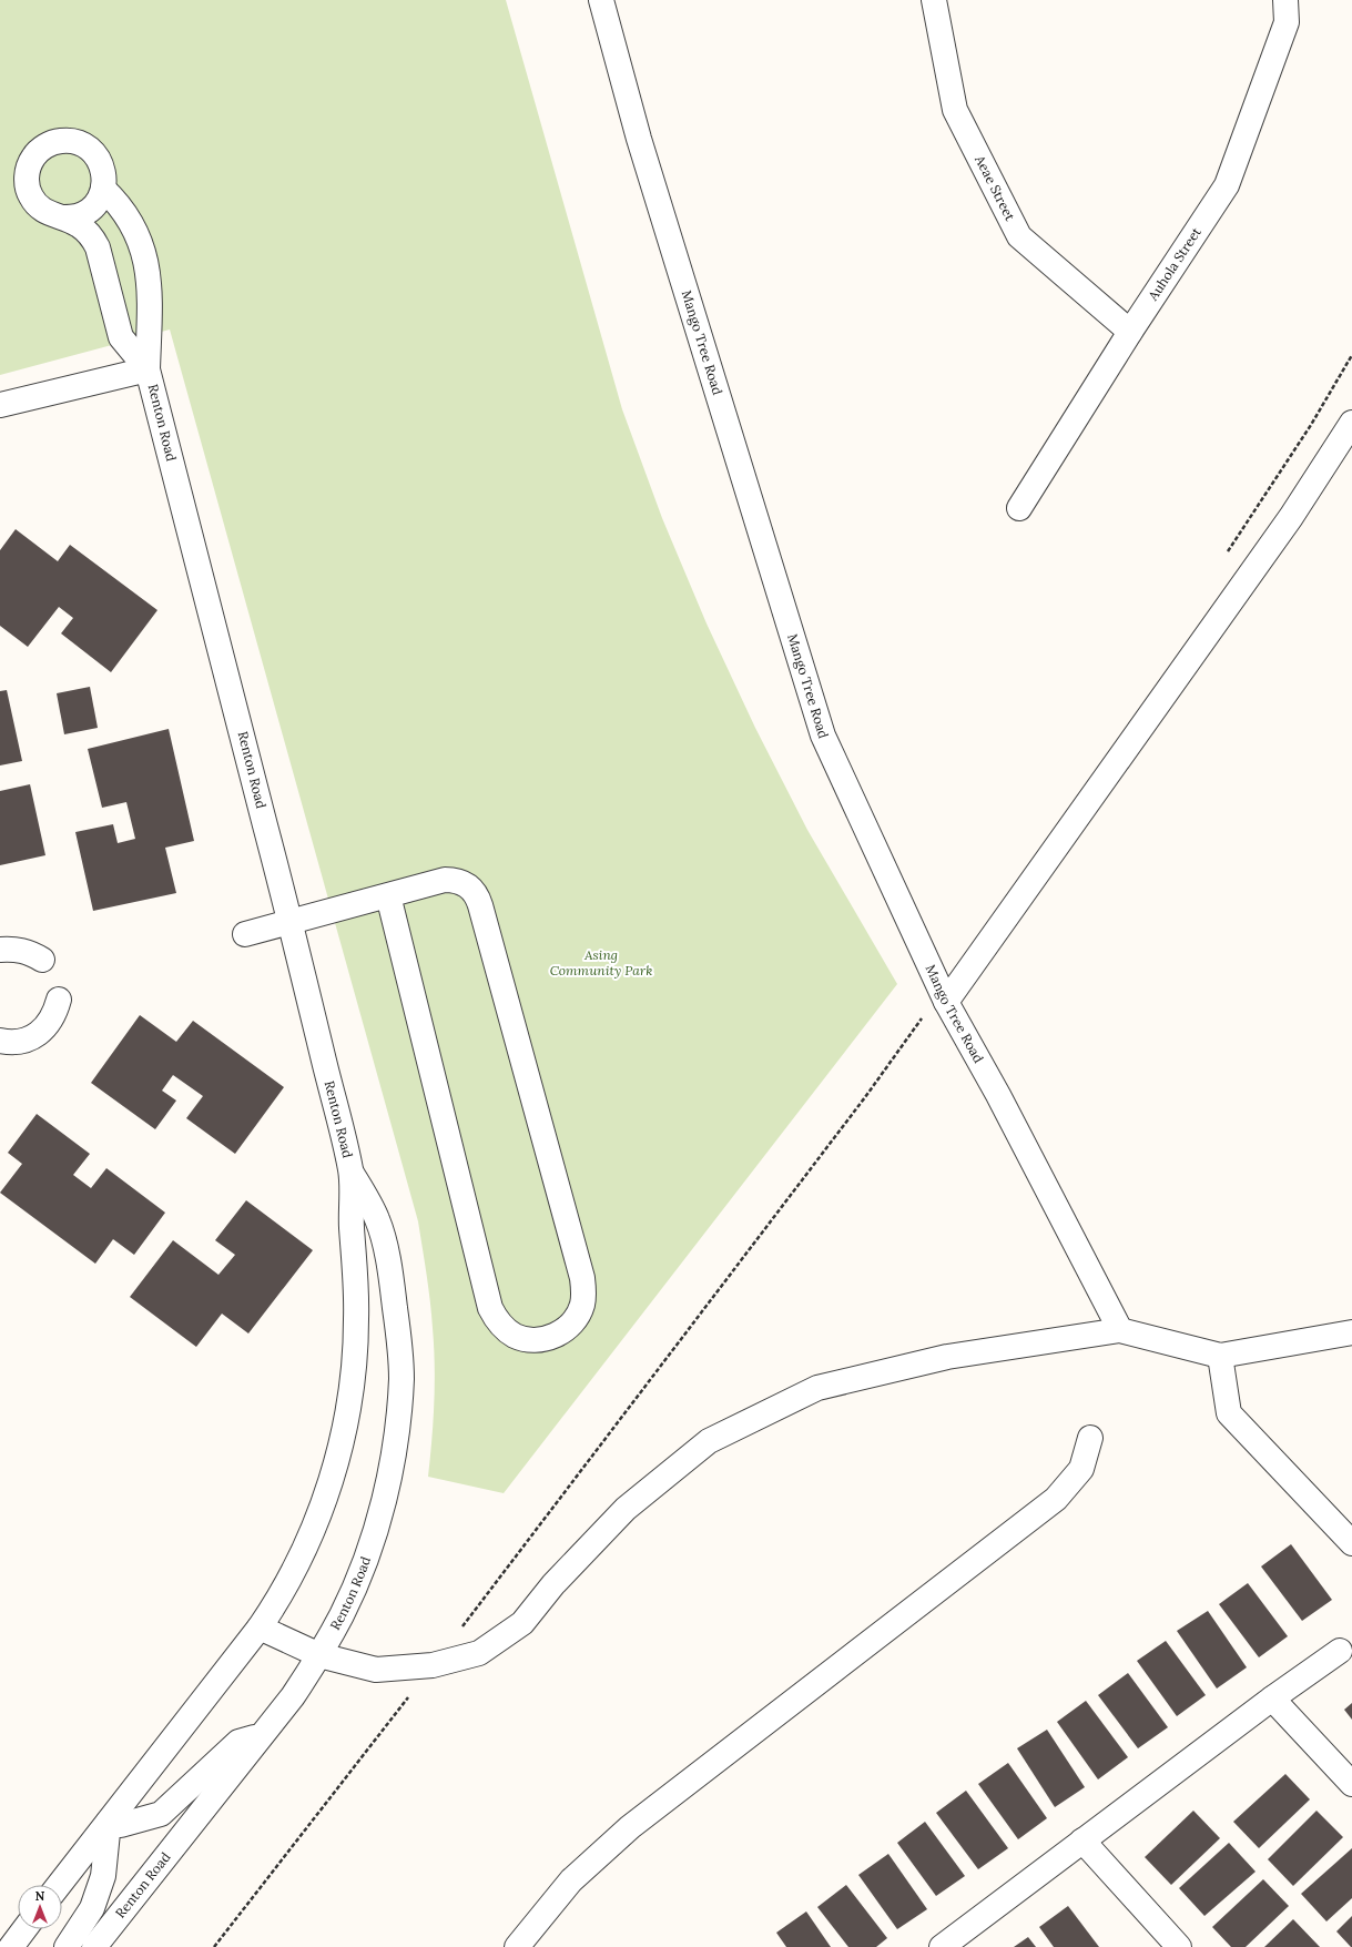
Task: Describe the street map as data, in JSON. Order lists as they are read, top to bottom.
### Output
{
  "streets": {
    "street": [
      "Aeae Street",
      "Auhola Street",
      "Mango Tree Road",
      "Renton Road"
    ]
  },
  "crossings": [
    ["Aeae Street", "Auhola Street"]
  ],
  "parks": ["Asing Community Park"],
  "north": "top"
}
